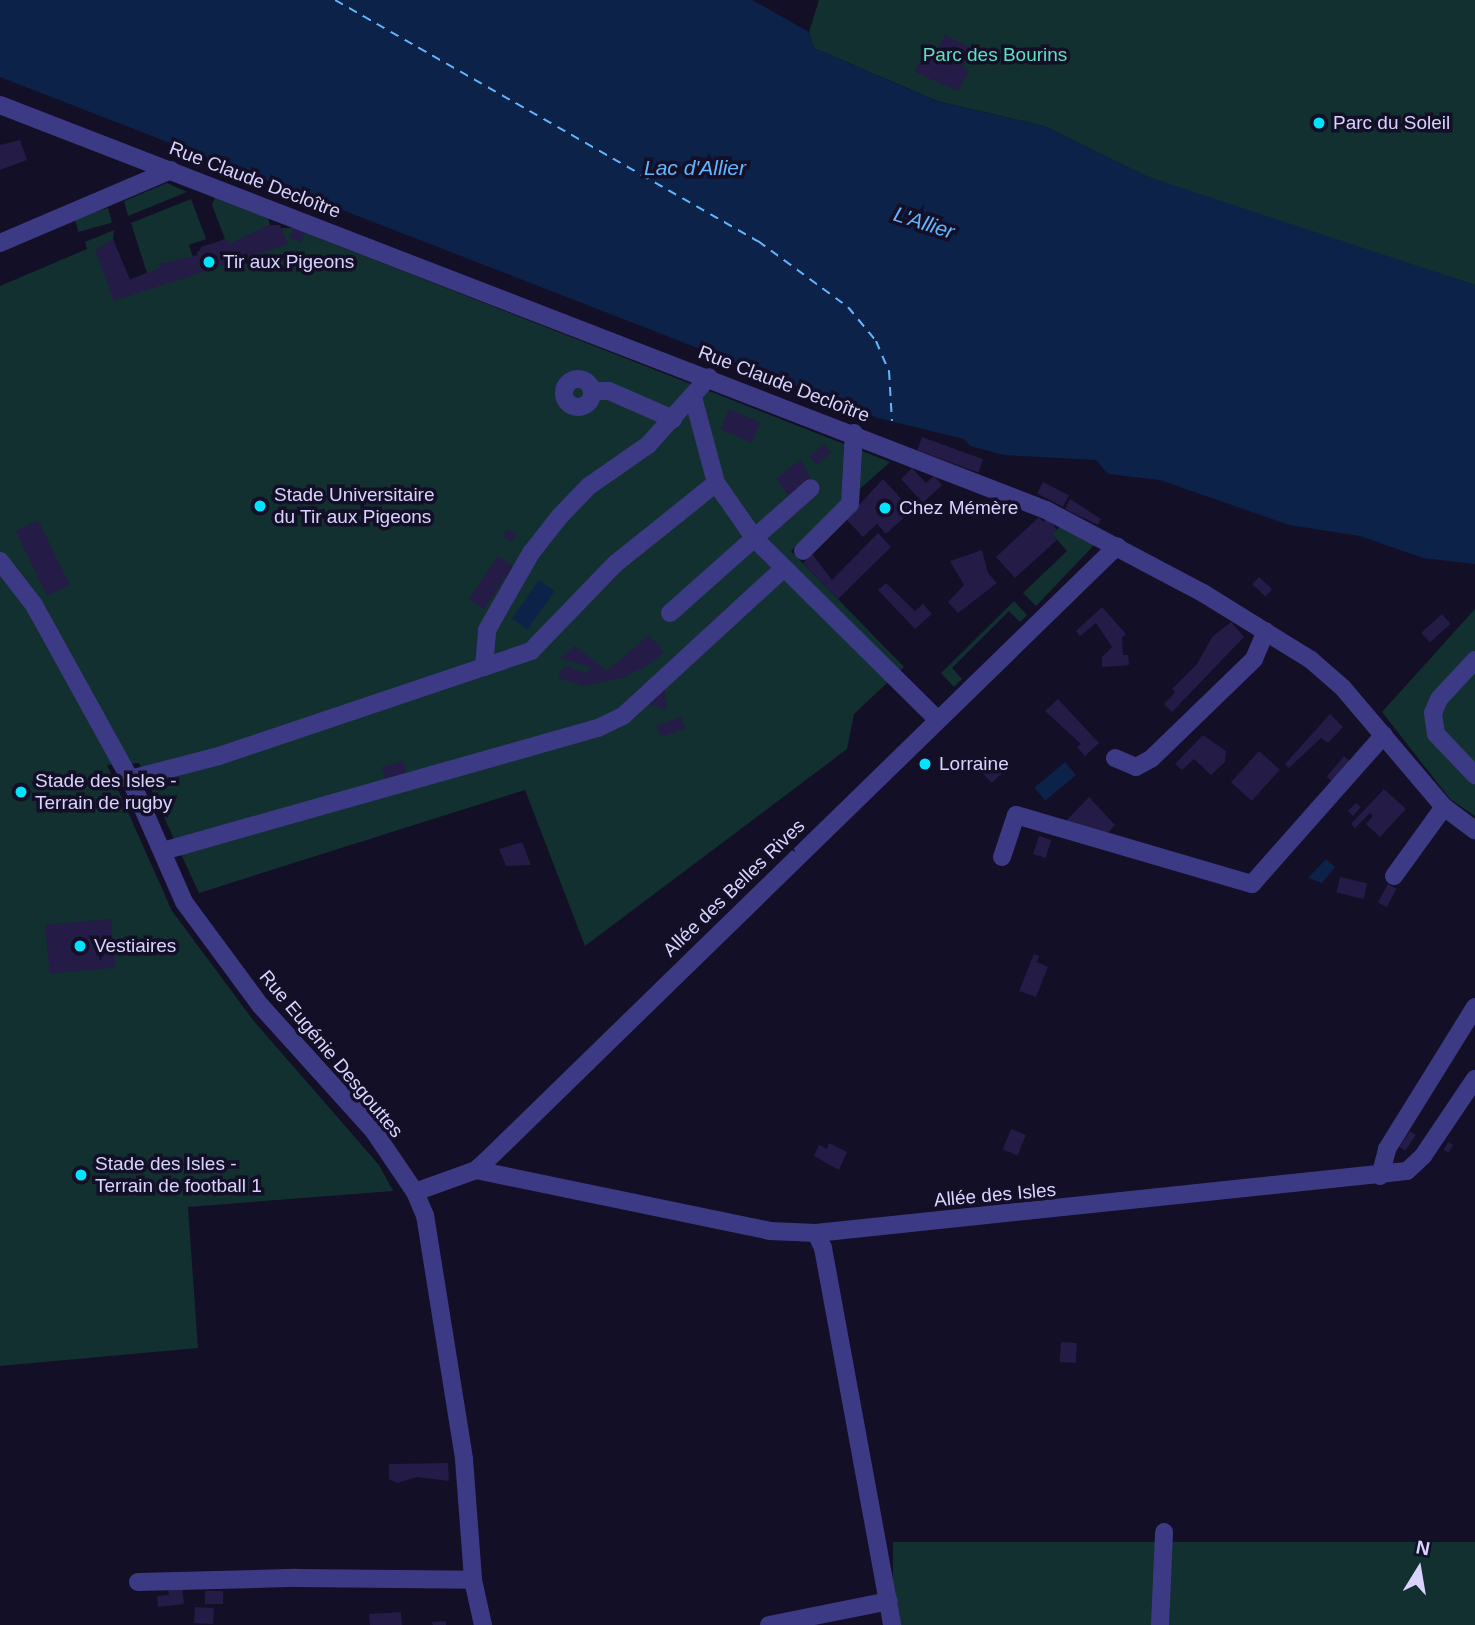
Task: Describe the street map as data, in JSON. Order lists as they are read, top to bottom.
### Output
{
  "streets": {
    "street": [
      "Rue Claude Decloître",
      "Allée des Belles Rives",
      "Rue Eugénie Desgouttes",
      "Allée des Isles"
    ]
  },
  "crossings": [
    ["Rue Claude Decloître", "Allée des Belles Rives"],
    ["Allée des Belles Rives", "Rue Eugénie Desgouttes"],
    ["Allée des Belles Rives", "Allée des Isles"]
  ],
  "water": ["Lac d'Allier", "L'Allier"],
  "parks": ["Parc des Bourins"],
  "places": [
    "Parc du Soleil",
    "Tir aux Pigeons",
    "Stade Universitaire du Tir aux Pigeons",
    "Chez Mémère",
    "Lorraine",
    "Stade des Isles - Terrain de rugby",
    "Vestiaires",
    "Stade des Isles - Terrain de football 1"
  ],
  "north": "top"
}
